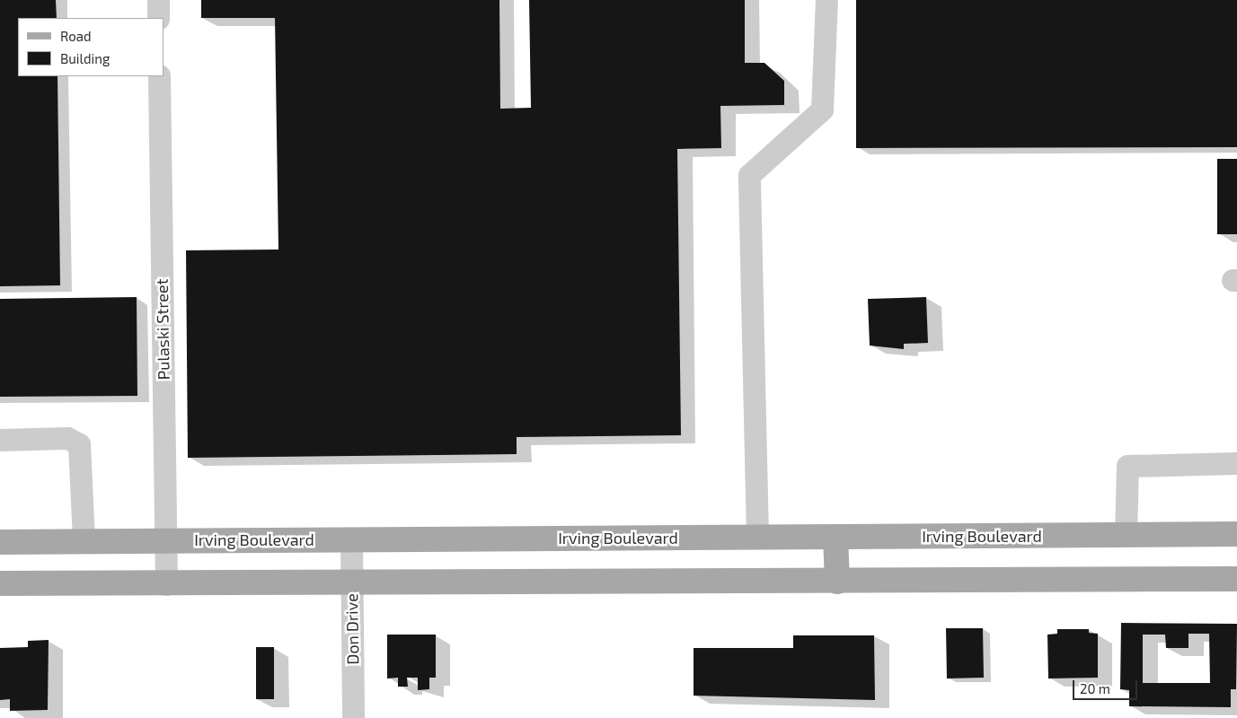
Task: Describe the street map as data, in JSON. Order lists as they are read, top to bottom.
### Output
{
  "streets": {
    "main road": ["Irving Boulevard"],
    "street": ["Pulaski Street", "Don Drive"]
  },
  "crossings": [
    ["Pulaski Street", "Irving Boulevard"],
    ["Irving Boulevard", "Don Drive"]
  ],
  "legend": ["Road", "Building"],
  "scale_bar": "20 m"
}
